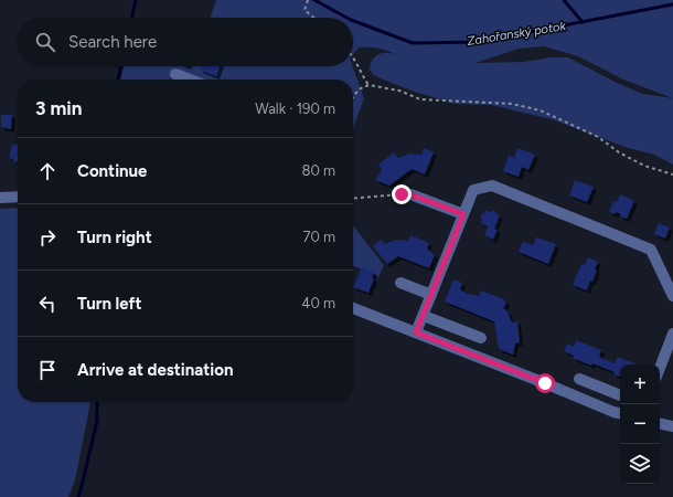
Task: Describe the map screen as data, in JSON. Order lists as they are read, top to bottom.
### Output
{
  "water": ["Zahořanský potok"],
  "page": {
    "search": "Search here",
    "heading": ["3 min", "Walk · 190 m"],
    "list": [
      ["Continue", "80 m"],
      ["Turn right", "70 m"],
      ["Turn left", "40 m"],
      "Arrive at destination"
    ],
    "map_buttons": ["+", "−"]
  }
}
